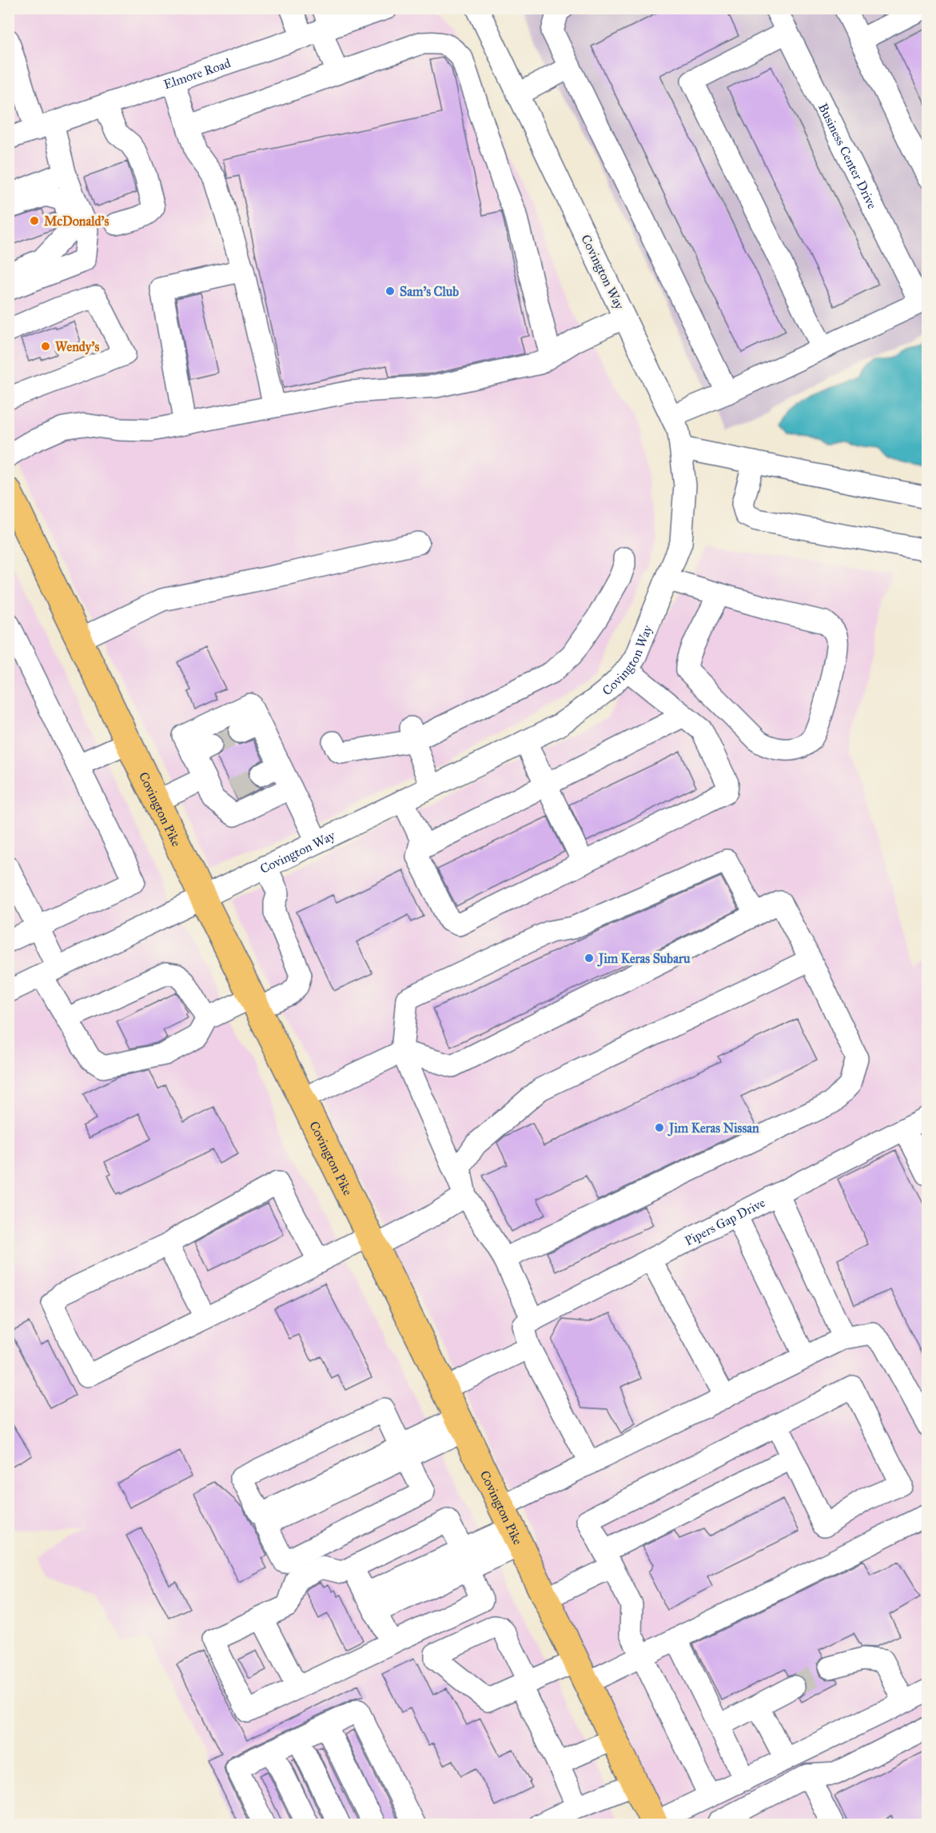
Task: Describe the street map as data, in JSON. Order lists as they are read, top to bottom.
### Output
{
  "streets": {
    "main road": ["Covington Pike"],
    "street": [
      "Elmore Road",
      "Business Center Drive",
      "Covington Way",
      "Pipers Gap Drive"
    ]
  },
  "crossings": [
    ["Business Center Drive", "Covington Way"],
    ["Covington Way", "Covington Pike"]
  ],
  "places": [
    "McDonald's",
    "Sam's Club",
    "Wendy's",
    "Jim Keras Subaru",
    "Jim Keras Nissan"
  ]
}
